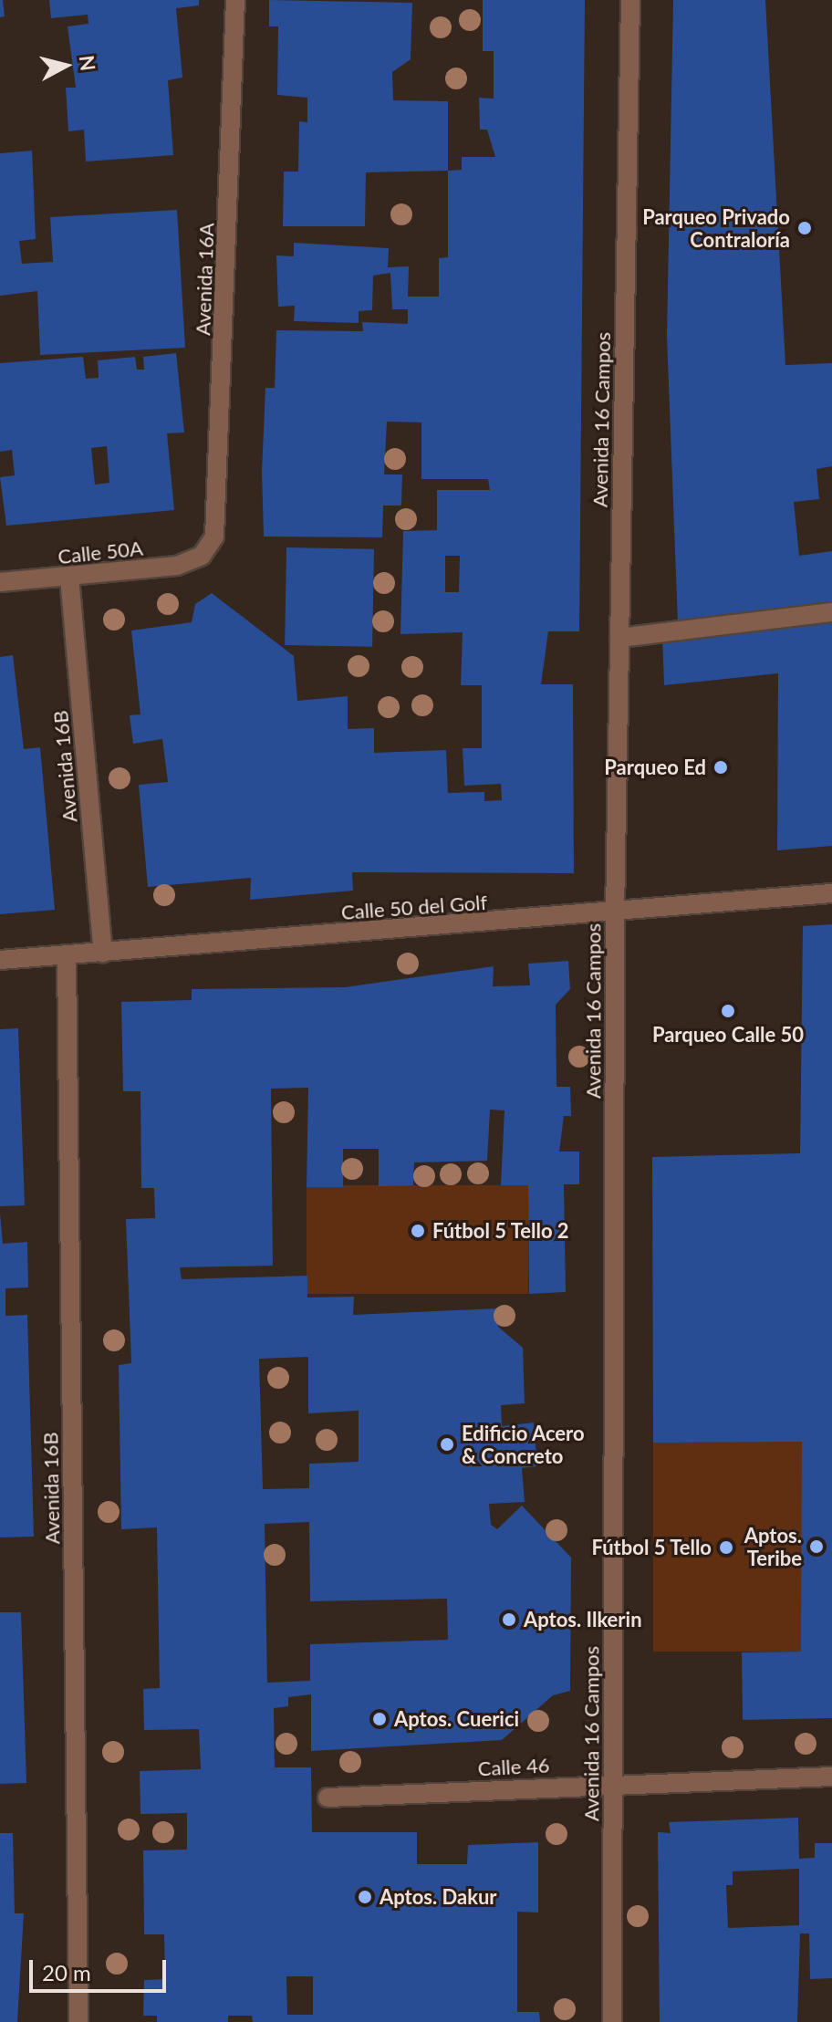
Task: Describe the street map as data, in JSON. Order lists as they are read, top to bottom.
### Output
{
  "streets": {
    "street": [
      "Avenida 16A",
      "Avenida 16 Campos",
      "Calle 50A",
      "Avenida 16B",
      "Calle 50 del Golf",
      "Calle 46"
    ]
  },
  "crossings": [
    ["Avenida 16A", "Calle 50A"],
    ["Avenida 16 Campos", "Calle 50 del Golf"],
    ["Avenida 16 Campos", "Calle 46"],
    ["Calle 50A", "Avenida 16B"],
    ["Avenida 16B", "Calle 50 del Golf"]
  ],
  "places": [
    "Parqueo Privado Contraloría",
    "Parqueo Ed",
    "Parqueo Calle 50",
    "Fútbol 5 Tello 2",
    "Edificio Acero & Concreto",
    "Aptos. Teribe",
    "Fútbol 5 Tello",
    "Aptos. Ilkerin",
    "Aptos. Cuerici",
    "Aptos. Dakur"
  ],
  "scale_bar": "20 m",
  "north": "right"
}
